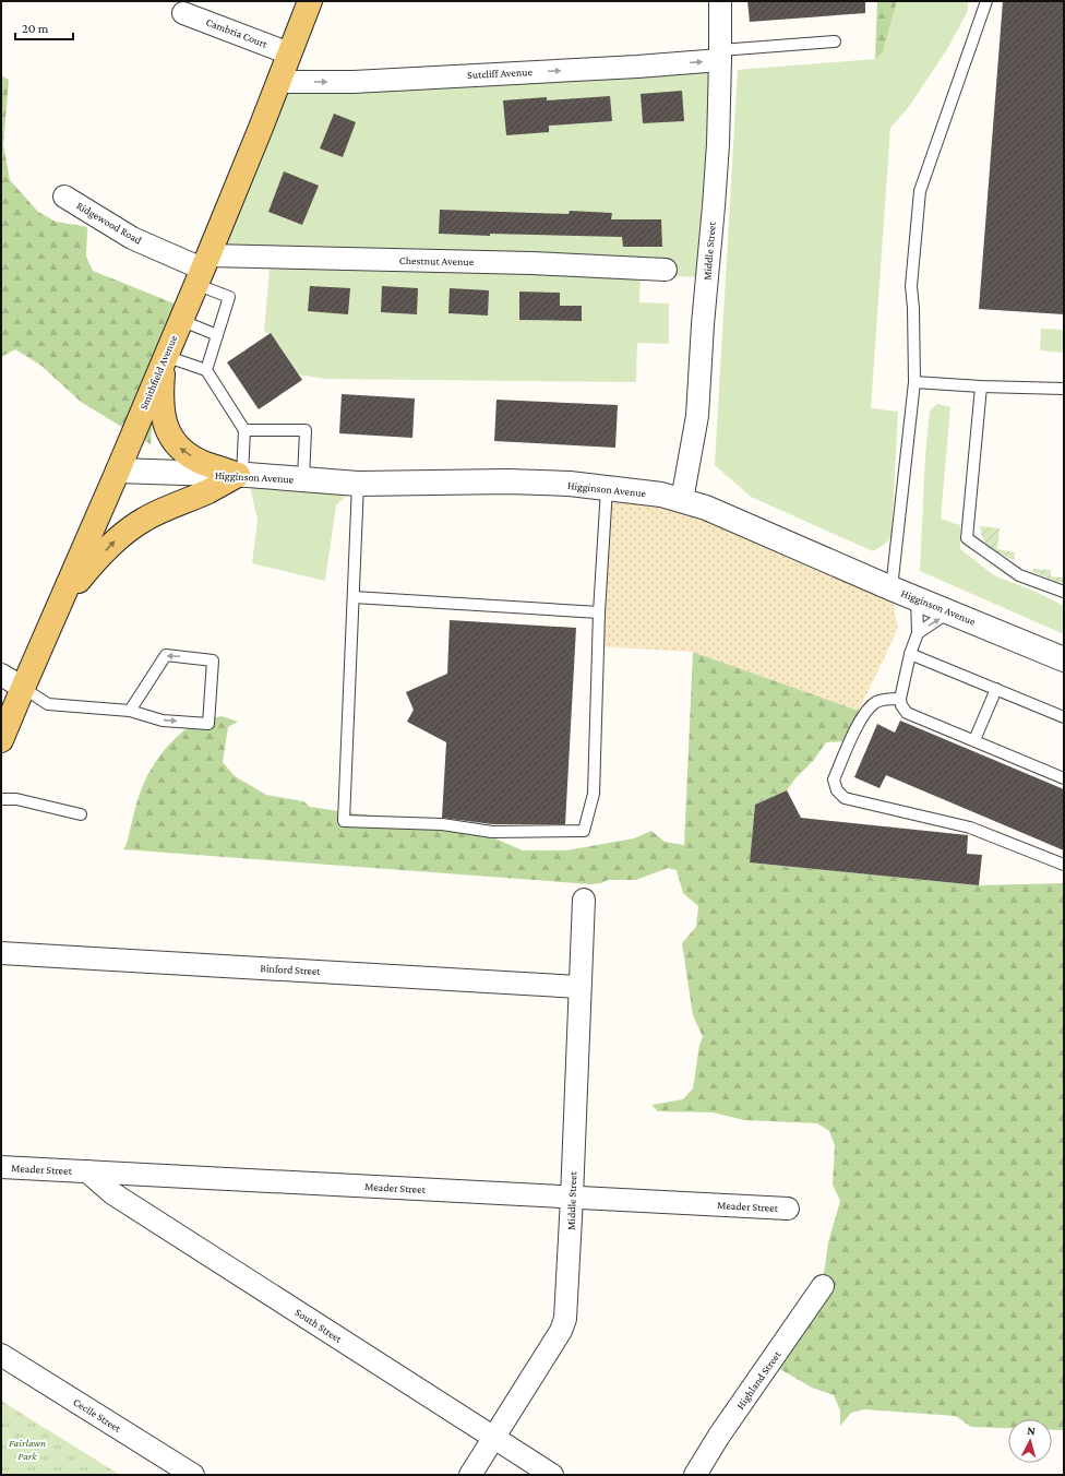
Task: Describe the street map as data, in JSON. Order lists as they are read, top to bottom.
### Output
{
  "streets": {
    "main road": ["Smithfield Avenue"],
    "street": [
      "Cambria Court",
      "Sutcliff Avenue",
      "Ridgewood Road",
      "Middle Street",
      "Chestnut Avenue",
      "Higginson Avenue",
      "Binford Street",
      "Meader Street",
      "South Street",
      "Highland Street",
      "Cecile Street"
    ]
  },
  "crossings": [
    ["Cambria Court", "Smithfield Avenue"],
    ["Sutcliff Avenue", "Middle Street"],
    ["Sutcliff Avenue", "Smithfield Avenue"],
    ["Ridgewood Road", "Chestnut Avenue"],
    ["Ridgewood Road", "Smithfield Avenue"],
    ["Middle Street", "Higginson Avenue"],
    ["Middle Street", "Binford Street"],
    ["Middle Street", "Meader Street"],
    ["Middle Street", "South Street"],
    ["Chestnut Avenue", "Smithfield Avenue"],
    ["Smithfield Avenue", "Higginson Avenue"],
    ["Meader Street", "South Street"]
  ],
  "one_way": ["Sutcliff Avenue"],
  "parks": ["Fairlawn Park"],
  "scale_bar": "20 m",
  "north": "top"
}
